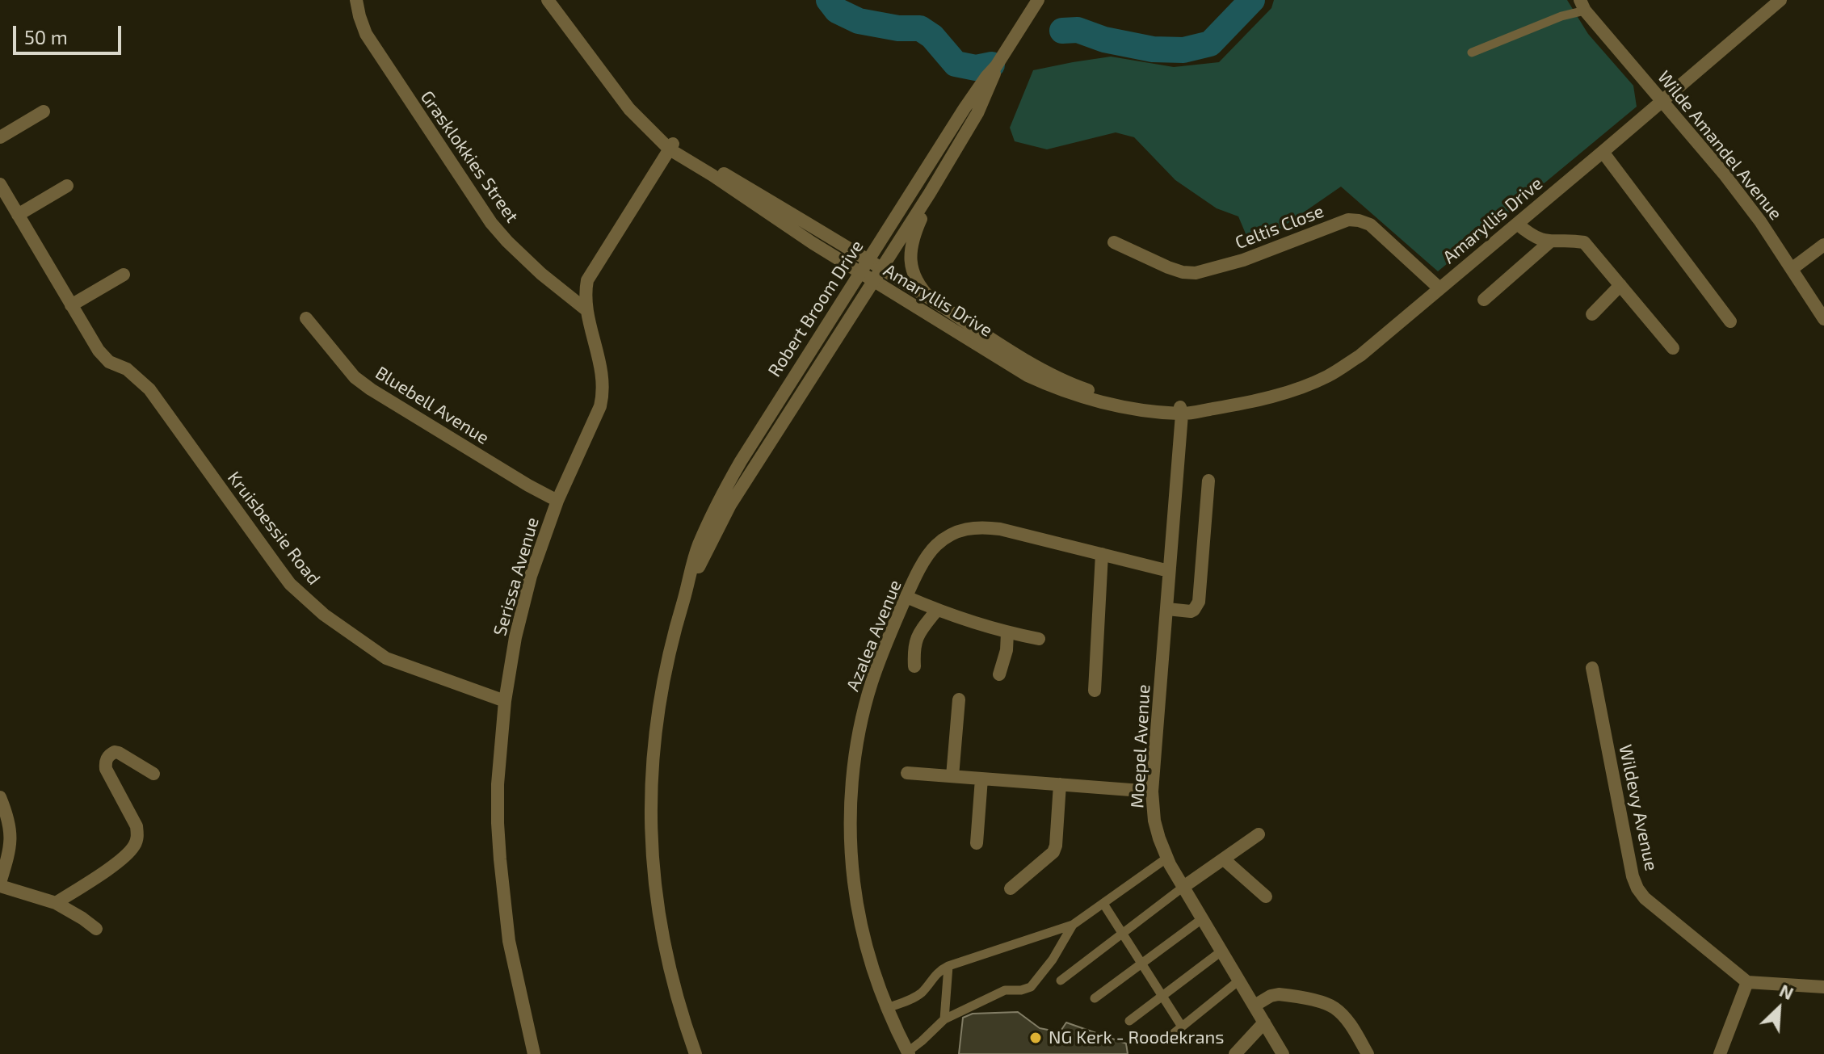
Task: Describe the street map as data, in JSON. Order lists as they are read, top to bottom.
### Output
{
  "streets": {
    "street": [
      "Wilde Amandel Avenue",
      "Grasklokkies Street",
      "Amaryllis Drive",
      "Celtis Close",
      "Robert Broom Drive",
      "Bluebell Avenue",
      "Kruisbessie Road",
      "Serissa Avenue",
      "Azalea Avenue",
      "Moepel Avenue",
      "Wildevy Avenue"
    ]
  },
  "crossings": [
    ["Wilde Amandel Avenue", "Amaryllis Drive"],
    ["Grasklokkies Street", "Serissa Avenue"],
    ["Amaryllis Drive", "Celtis Close"],
    ["Amaryllis Drive", "Robert Broom Drive"],
    ["Amaryllis Drive", "Serissa Avenue"],
    ["Amaryllis Drive", "Moepel Avenue"],
    ["Bluebell Avenue", "Serissa Avenue"],
    ["Kruisbessie Road", "Serissa Avenue"],
    ["Azalea Avenue", "Moepel Avenue"]
  ],
  "places": ["NG Kerk - Roodekrans"],
  "scale_bar": "50 m",
  "north": "top right"
}
